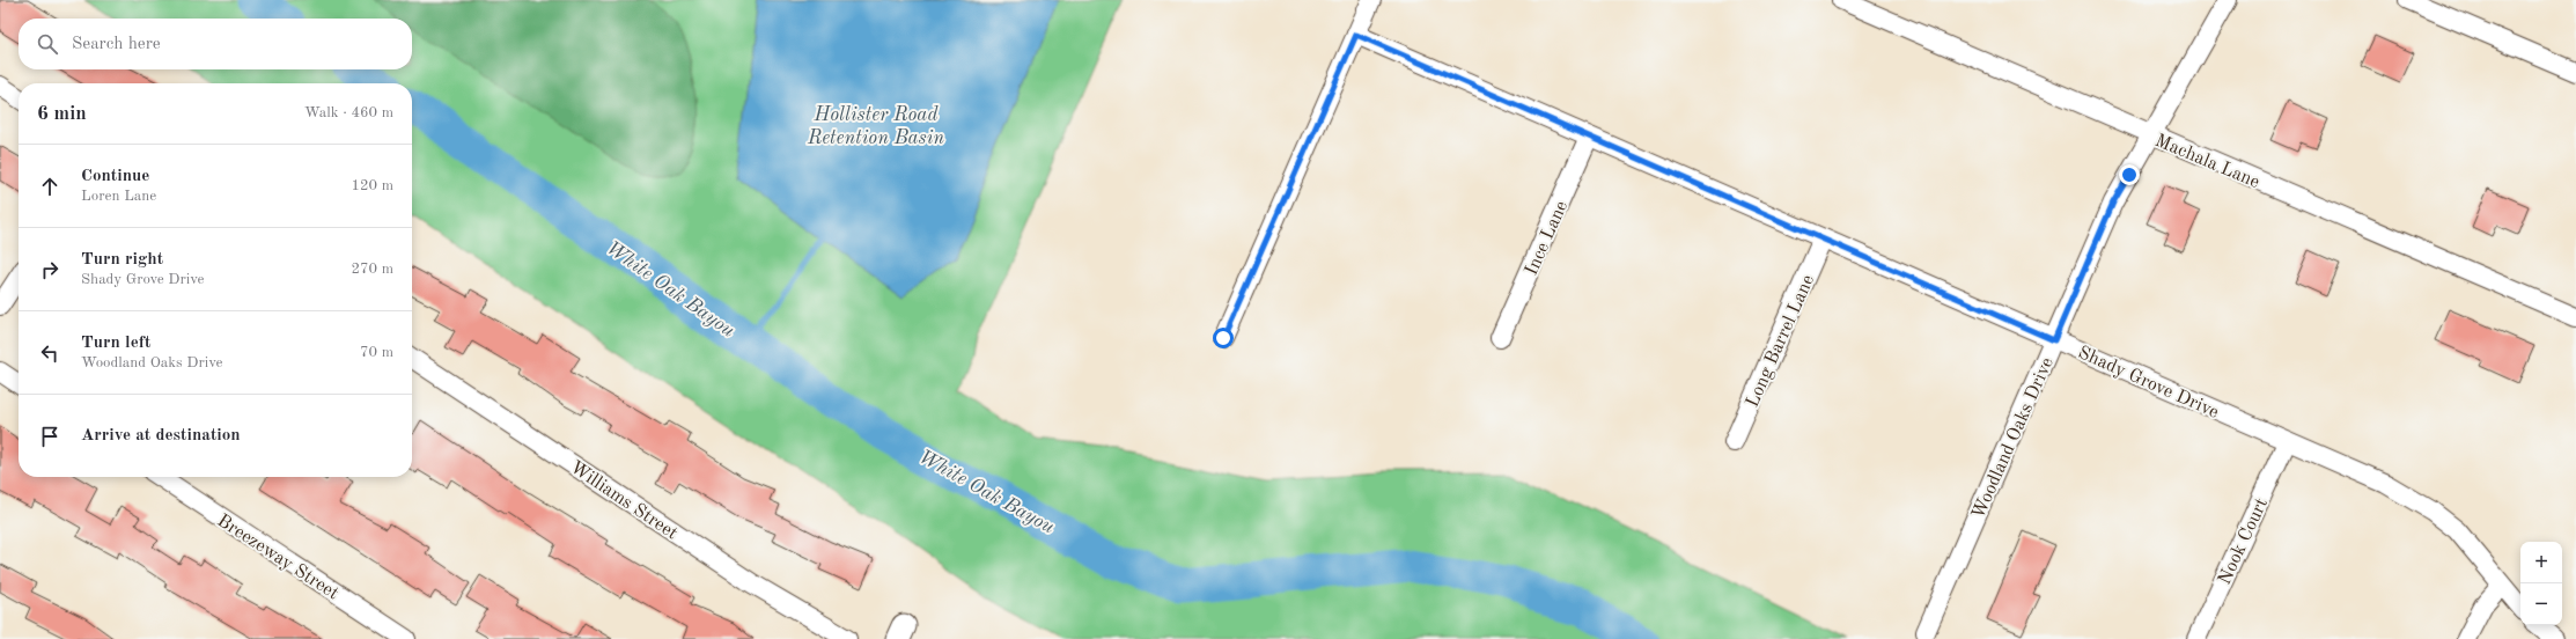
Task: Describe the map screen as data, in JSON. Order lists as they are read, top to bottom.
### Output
{
  "streets": {
    "street": [
      "Machala Lane",
      "Ince Lane",
      "Long Barrel Lane",
      "Shady Grove Drive",
      "Woodland Oaks Drive",
      "Williams Street",
      "Nook Court",
      "Breezeway Street"
    ]
  },
  "crossings": [
    ["Machala Lane", "Woodland Oaks Drive"],
    ["Ince Lane", "Shady Grove Drive"],
    ["Long Barrel Lane", "Shady Grove Drive"],
    ["Shady Grove Drive", "Woodland Oaks Drive"],
    ["Shady Grove Drive", "Nook Court"]
  ],
  "water": ["Hollister Road Retention Basin", "White Oak Bayou"],
  "page": {
    "search": "Search here",
    "heading": ["6 min", "Walk · 460 m"],
    "list": [
      ["Continue", "Loren Lane", "120 m"],
      ["Turn right", "Shady Grove Drive", "270 m"],
      ["Turn left", "Woodland Oaks Drive", "70 m"],
      "Arrive at destination"
    ],
    "map_buttons": ["+", "−"]
  }
}
